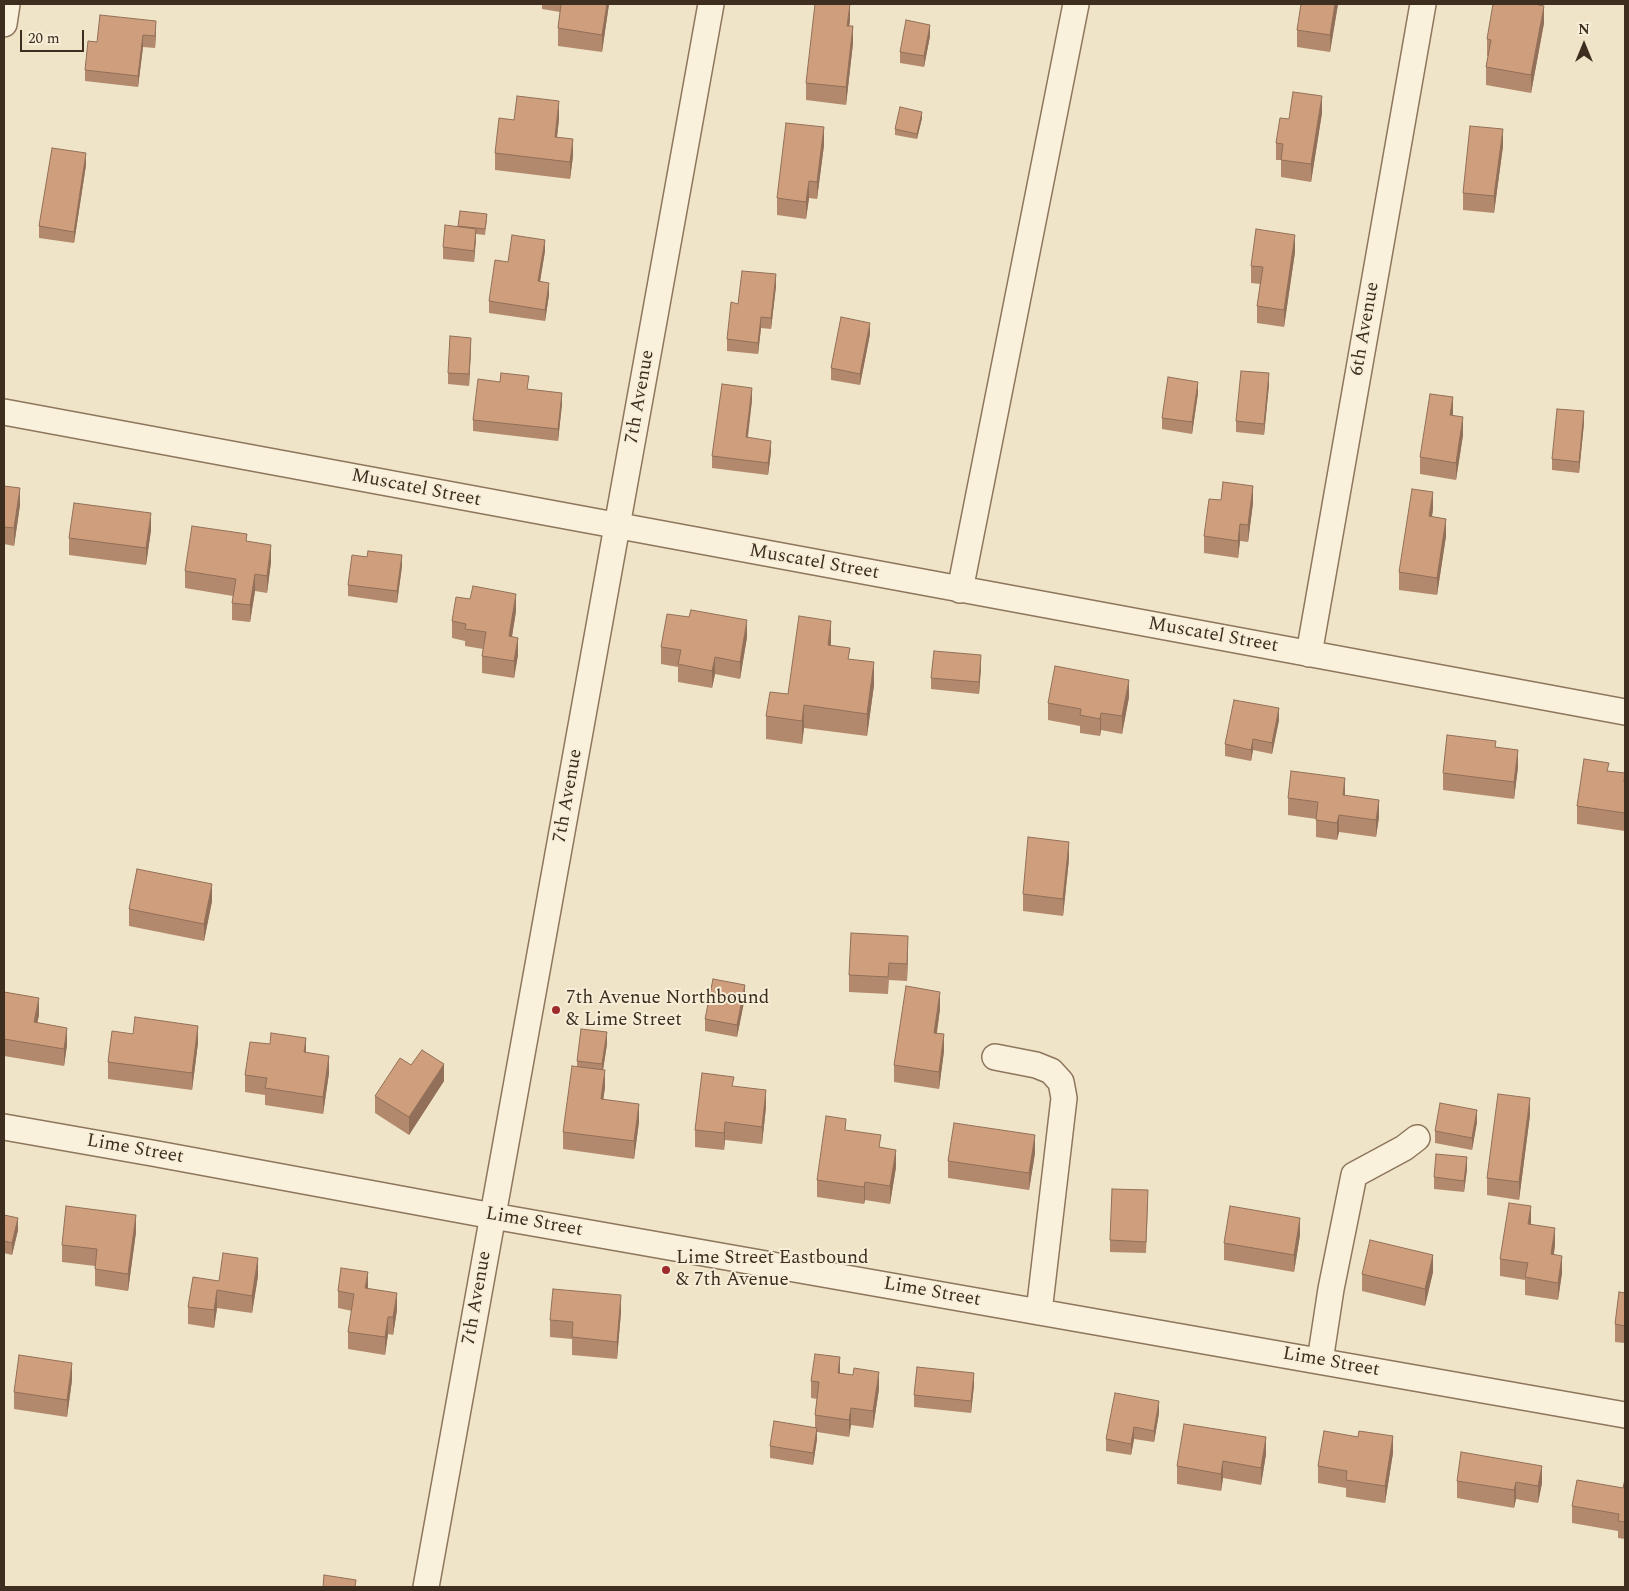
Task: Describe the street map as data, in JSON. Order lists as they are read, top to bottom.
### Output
{
  "streets": {
    "street": [
      "6th Avenue",
      "7th Avenue",
      "Muscatel Street",
      "Lime Street"
    ]
  },
  "crossings": [
    ["6th Avenue", "Muscatel Street"],
    ["7th Avenue", "Muscatel Street"],
    ["7th Avenue", "Lime Street"]
  ],
  "places": ["7th Avenue Northbound & Lime Street", "Lime Street Eastbound & 7th Avenue"],
  "scale_bar": "20 m",
  "north": "top"
}
